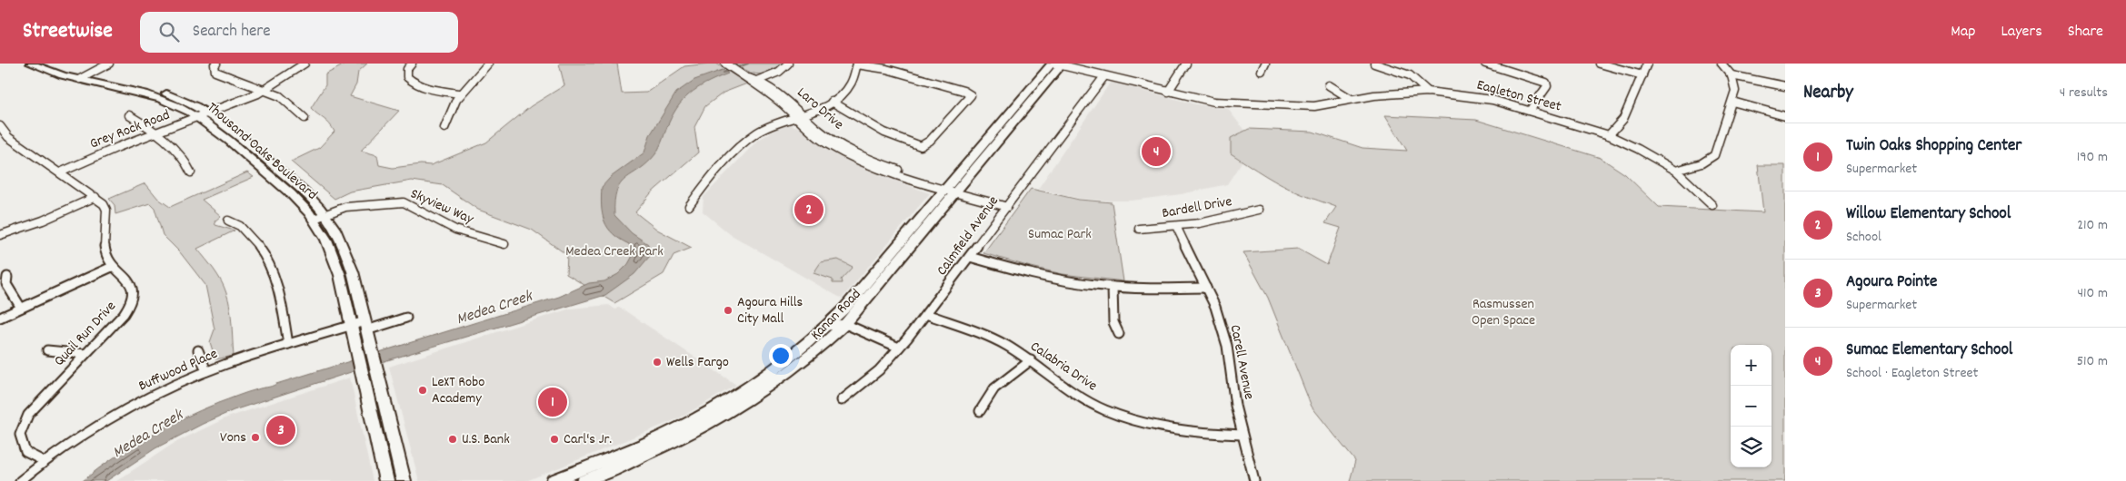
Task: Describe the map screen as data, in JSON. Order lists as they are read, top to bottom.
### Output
{
  "streets": {
    "main road": ["Thousand Oaks Boulevard", "Kanan Road"],
    "street": [
      "Eagleton Street",
      "Laro Drive",
      "Grey Rock Road",
      "Skyview Way",
      "Bardell Drive",
      "Calmfield Avenue",
      "Quail Run Drive",
      "Carell Avenue",
      "Calabria Drive",
      "Buffwood Place"
    ]
  },
  "crossings": [
    ["Eagleton Street", "Calmfield Avenue"],
    ["Eagleton Street", "Kanan Road"],
    ["Laro Drive", "Calmfield Avenue"],
    ["Laro Drive", "Kanan Road"],
    ["Grey Rock Road", "Thousand Oaks Boulevard"],
    ["Thousand Oaks Boulevard", "Skyview Way"],
    ["Thousand Oaks Boulevard", "Buffwood Place"],
    ["Bardell Drive", "Carell Avenue"],
    ["Calmfield Avenue", "Calabria Drive"],
    ["Quail Run Drive", "Buffwood Place"],
    ["Carell Avenue", "Calabria Drive"]
  ],
  "water": ["Medea Creek"],
  "parks": ["Sumac Park", "Medea Creek Park", "Rasmussen Open Space"],
  "places": [
    "Agoura Hills City Mall",
    "Wells Fargo",
    "LeXT Robo Academy",
    "Vons",
    "U.S. Bank",
    "Carl's Jr."
  ],
  "page": {
    "header": "Streetwise",
    "search": "Search here",
    "nav": ["Map", "Layers", "Share"],
    "heading": ["Nearby", "4 results"],
    "list": [
      {
        "mark": "1",
        "name": "Twin Oaks Shopping Center",
        "note": "Supermarket",
        "value": "190 m"
      },
      {
        "mark": "2",
        "name": "Willow Elementary School",
        "note": "School",
        "value": "210 m"
      },
      {
        "mark": "3",
        "name": "Agoura Pointe",
        "note": "Supermarket",
        "value": "410 m"
      },
      {
        "mark": "4",
        "name": "Sumac Elementary School",
        "note": "School · Eagleton Street",
        "value": "510 m"
      }
    ],
    "pins": [
      "4",
      "2",
      "1",
      "3"
    ],
    "map_buttons": ["+", "−"]
  }
}
